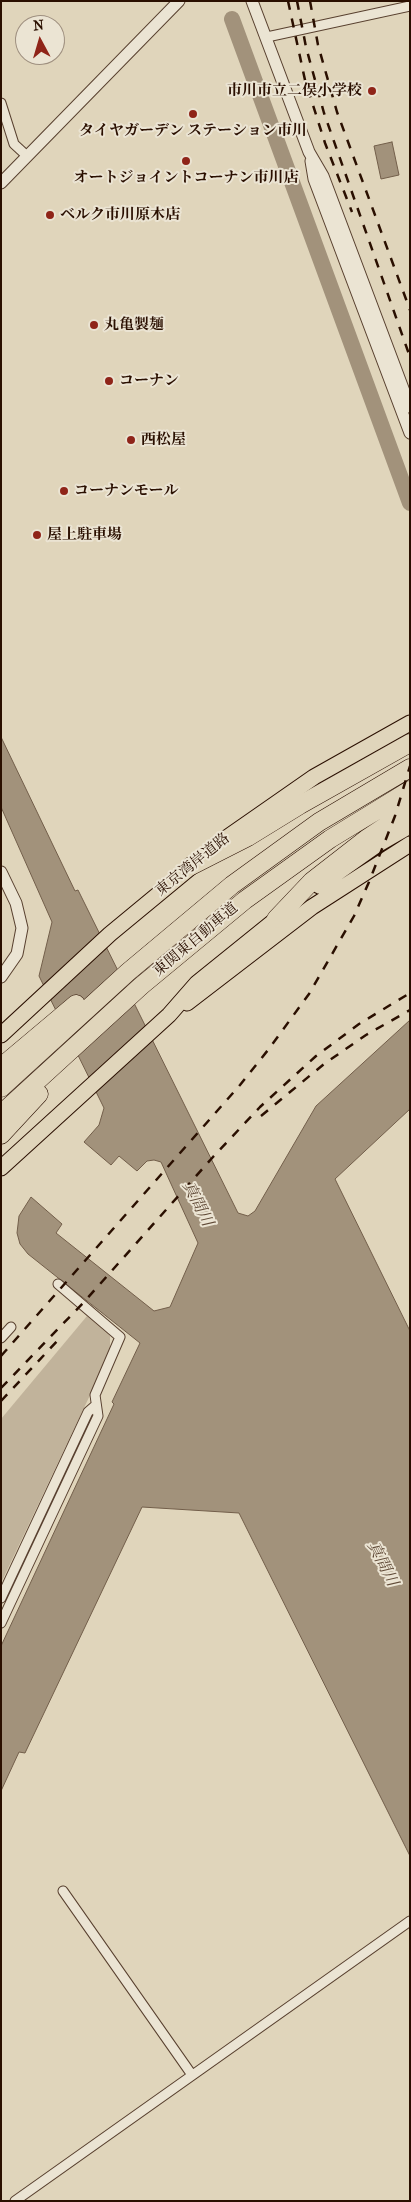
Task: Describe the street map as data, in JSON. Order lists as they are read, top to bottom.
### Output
{
  "streets": {
    "highway": ["東京湾岸道路", "東関東自動車道"]
  },
  "water": ["真間川"],
  "places": [
    "市川市立二俣小学校",
    "タイヤガーデン ステーション市川",
    "オートジョイントコーナン市川店",
    "ベルク市川原木店",
    "丸亀製麺",
    "コーナン",
    "西松屋",
    "コーナンモール",
    "屋上駐車場"
  ],
  "north": "top"
}
